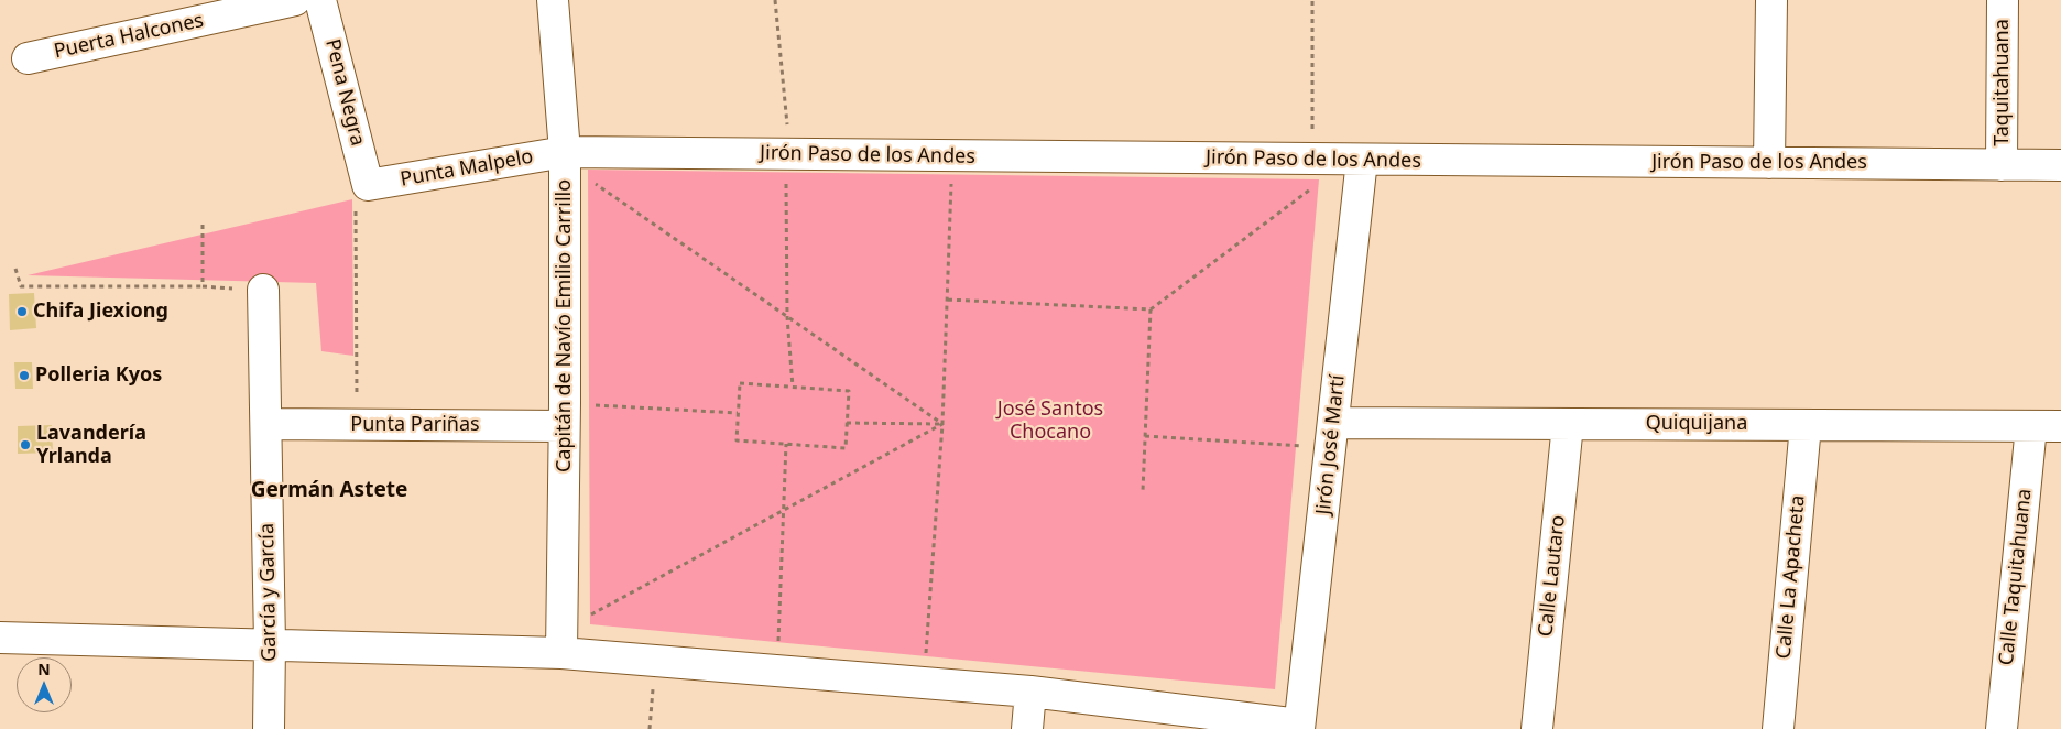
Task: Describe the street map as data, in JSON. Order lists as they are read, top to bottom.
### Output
{
  "streets": {
    "street": [
      "Puerta Halcones",
      "Taquitahuana",
      "Pena Negra",
      "Jirón Paso de los Andes",
      "Punta Malpelo",
      "Capitán de Navío Emilio Carrillo",
      "Quiquijana",
      "Punta Pariñas",
      "Jirón José Martí",
      "Calle Lautaro",
      "Calle La Apacheta",
      "Calle Taquitahuana",
      "García y García"
    ]
  },
  "crossings": [
    ["Taquitahuana", "Jirón Paso de los Andes"],
    ["Pena Negra", "Punta Malpelo"],
    ["Jirón Paso de los Andes", "Punta Malpelo"],
    ["Jirón Paso de los Andes", "Capitán de Navío Emilio Carrillo"],
    ["Jirón Paso de los Andes", "Jirón José Martí"],
    ["Punta Malpelo", "Capitán de Navío Emilio Carrillo"],
    ["Capitán de Navío Emilio Carrillo", "Punta Pariñas"],
    ["Quiquijana", "Jirón José Martí"],
    ["Quiquijana", "Calle Lautaro"],
    ["Quiquijana", "Calle La Apacheta"],
    ["Quiquijana", "Calle Taquitahuana"],
    ["Punta Pariñas", "García y García"]
  ],
  "districts": ["Germán Astete"],
  "parks": ["José Santos Chocano"],
  "places": ["Chifa Jiexiong", "Polleria Kyos", "Lavandería Yrlanda"],
  "north": "top"
}
